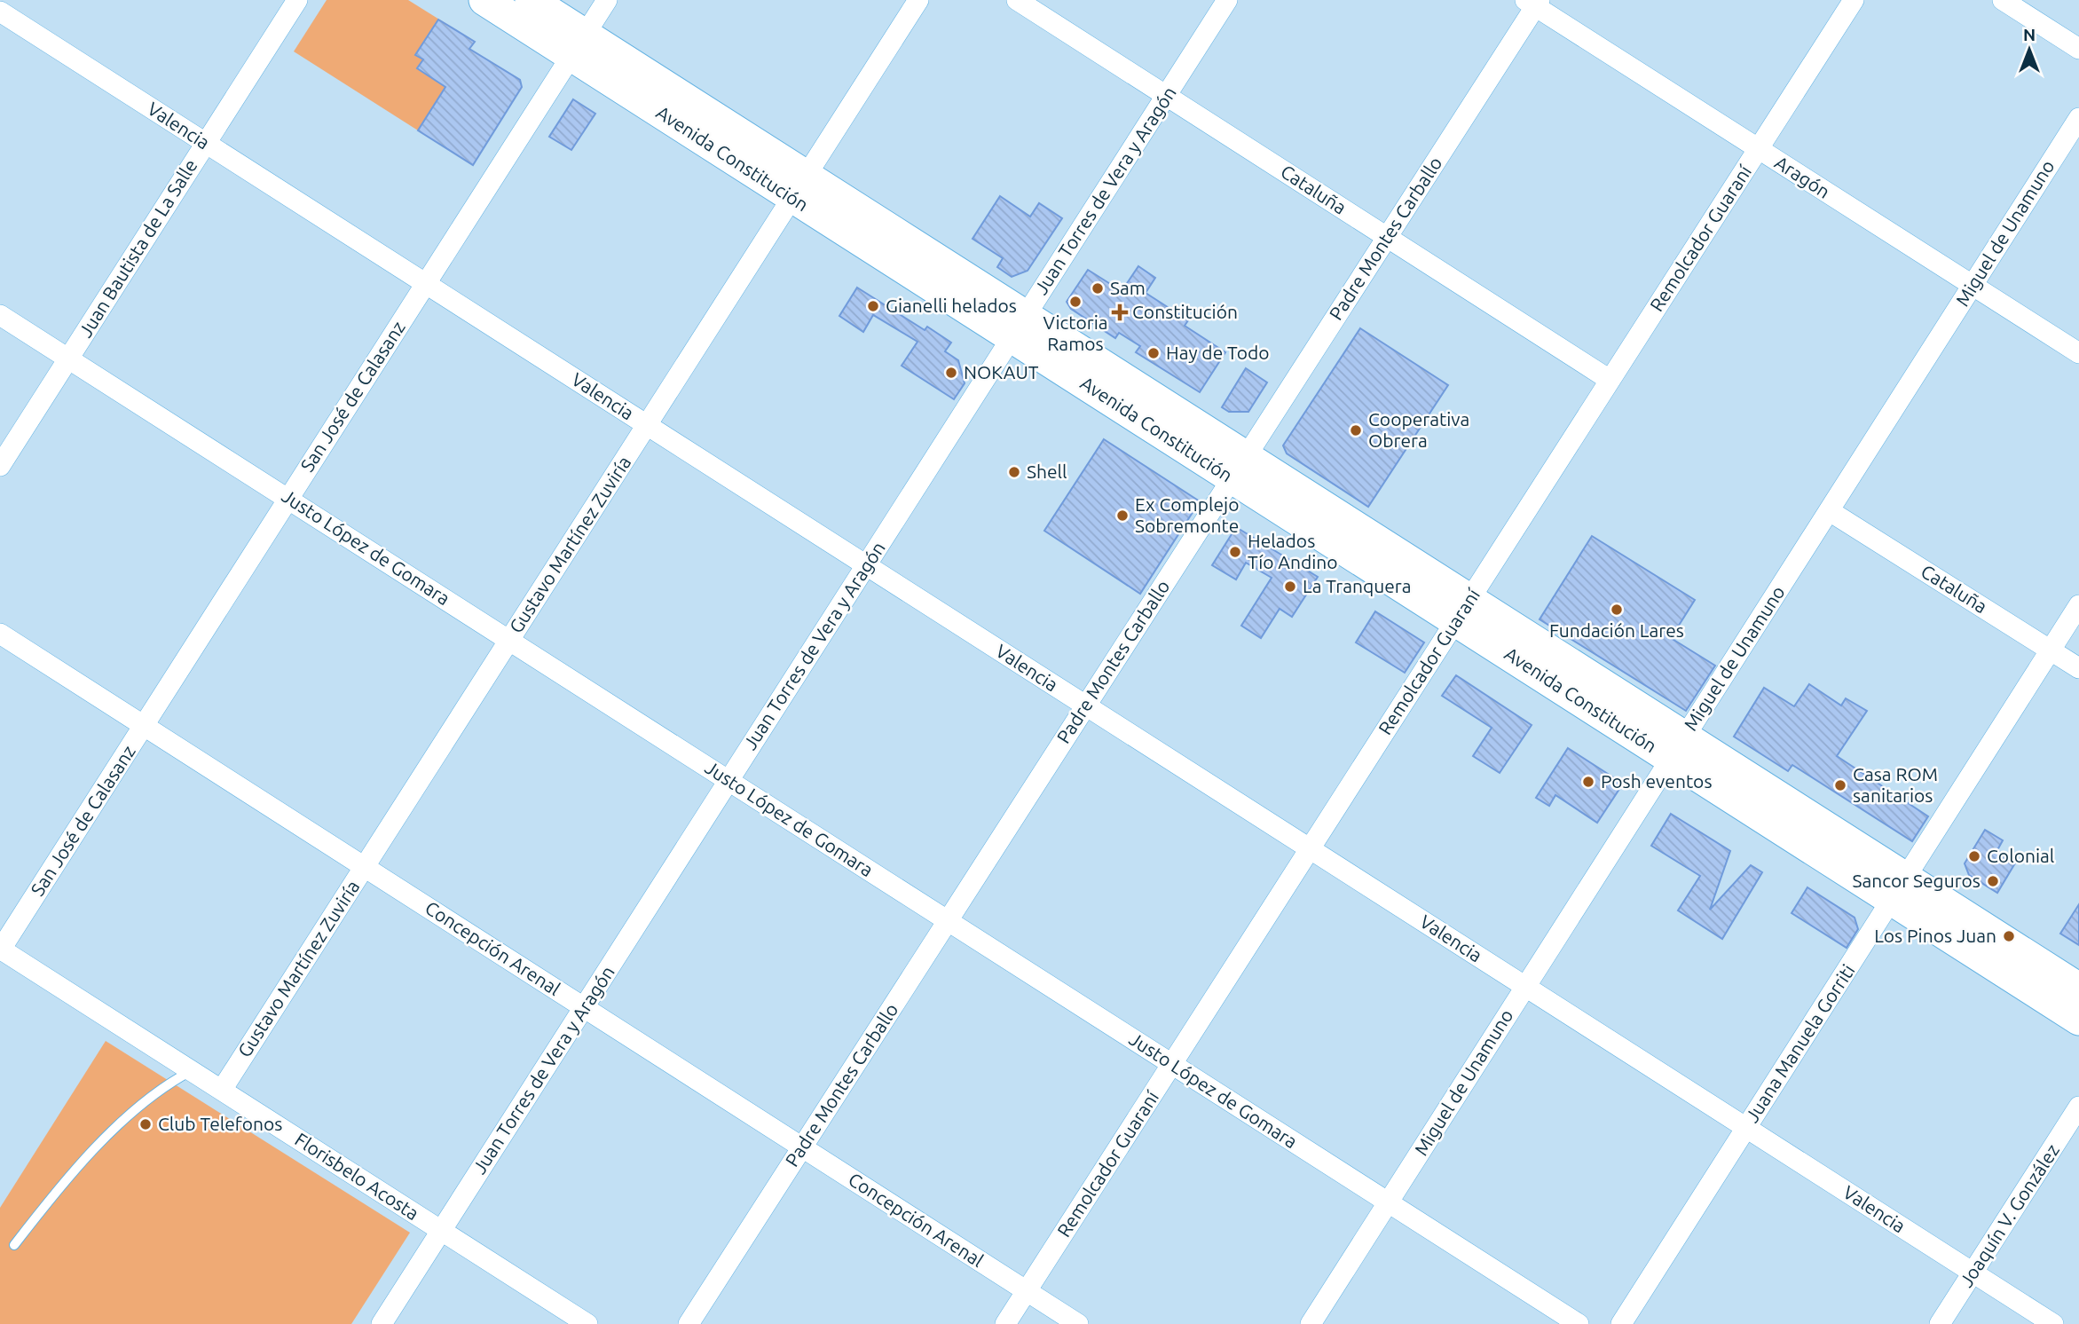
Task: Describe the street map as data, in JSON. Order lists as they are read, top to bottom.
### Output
{
  "streets": {
    "main road": ["Avenida Constitución"],
    "street": [
      "Valencia",
      "Aragón",
      "Cataluña",
      "Juan Torres de Vera y Aragón",
      "Miguel de Unamuno",
      "Padre Montes Carballo",
      "Remolcador Guaraní",
      "Juan Bautista de La Salle",
      "San José de Calasanz",
      "Gustavo Martínez Zuviría",
      "Justo López de Gomara",
      "Concepción Arenal",
      "Juana Manuela Gorriti",
      "Florisbelo Acosta",
      "Joaquín V. González"
    ]
  },
  "crossings": [
    ["Valencia", "Juan Torres de Vera y Aragón"],
    ["Valencia", "Miguel de Unamuno"],
    ["Valencia", "Padre Montes Carballo"],
    ["Valencia", "Remolcador Guaraní"],
    ["Valencia", "Juan Bautista de La Salle"],
    ["Valencia", "San José de Calasanz"],
    ["Valencia", "Gustavo Martínez Zuviría"],
    ["Valencia", "Juana Manuela Gorriti"],
    ["Valencia", "Joaquín V. González"],
    ["Avenida Constitución", "Juan Torres de Vera y Aragón"],
    ["Avenida Constitución", "Miguel de Unamuno"],
    ["Avenida Constitución", "Padre Montes Carballo"],
    ["Avenida Constitución", "Remolcador Guaraní"],
    ["Avenida Constitución", "San José de Calasanz"],
    ["Avenida Constitución", "Gustavo Martínez Zuviría"],
    ["Avenida Constitución", "Juana Manuela Gorriti"],
    ["Aragón", "Miguel de Unamuno"],
    ["Aragón", "Padre Montes Carballo"],
    ["Aragón", "Remolcador Guaraní"],
    ["Cataluña", "Juan Torres de Vera y Aragón"],
    ["Cataluña", "Miguel de Unamuno"],
    ["Cataluña", "Padre Montes Carballo"],
    ["Cataluña", "Remolcador Guaraní"],
    ["Cataluña", "Juana Manuela Gorriti"],
    ["Juan Torres de Vera y Aragón", "Justo López de Gomara"],
    ["Juan Torres de Vera y Aragón", "Concepción Arenal"],
    ["Juan Torres de Vera y Aragón", "Florisbelo Acosta"],
    ["Miguel de Unamuno", "Justo López de Gomara"],
    ["Padre Montes Carballo", "Justo López de Gomara"],
    ["Padre Montes Carballo", "Concepción Arenal"],
    ["Remolcador Guaraní", "Justo López de Gomara"],
    ["Remolcador Guaraní", "Concepción Arenal"],
    ["Juan Bautista de La Salle", "Justo López de Gomara"],
    ["San José de Calasanz", "Justo López de Gomara"],
    ["San José de Calasanz", "Concepción Arenal"],
    ["San José de Calasanz", "Florisbelo Acosta"],
    ["Gustavo Martínez Zuviría", "Justo López de Gomara"],
    ["Gustavo Martínez Zuviría", "Concepción Arenal"],
    ["Gustavo Martínez Zuviría", "Florisbelo Acosta"]
  ],
  "places": {
    "other": [
      "Sam",
      "Victoria Ramos",
      "Gianelli helados",
      "Hay de Todo",
      "NOKAUT",
      "Cooperativa Obrera",
      "Shell",
      "Ex Complejo Sobremonte",
      "Helados Tío Andino",
      "La Tranquera",
      "Fundación Lares",
      "Posh eventos",
      "Casa ROM sanitarios",
      "Colonial",
      "Sancor Seguros",
      "Los Pinos Juan",
      "Club Telefonos"
    ],
    "health": ["Constitución"]
  },
  "north": "top"
}
